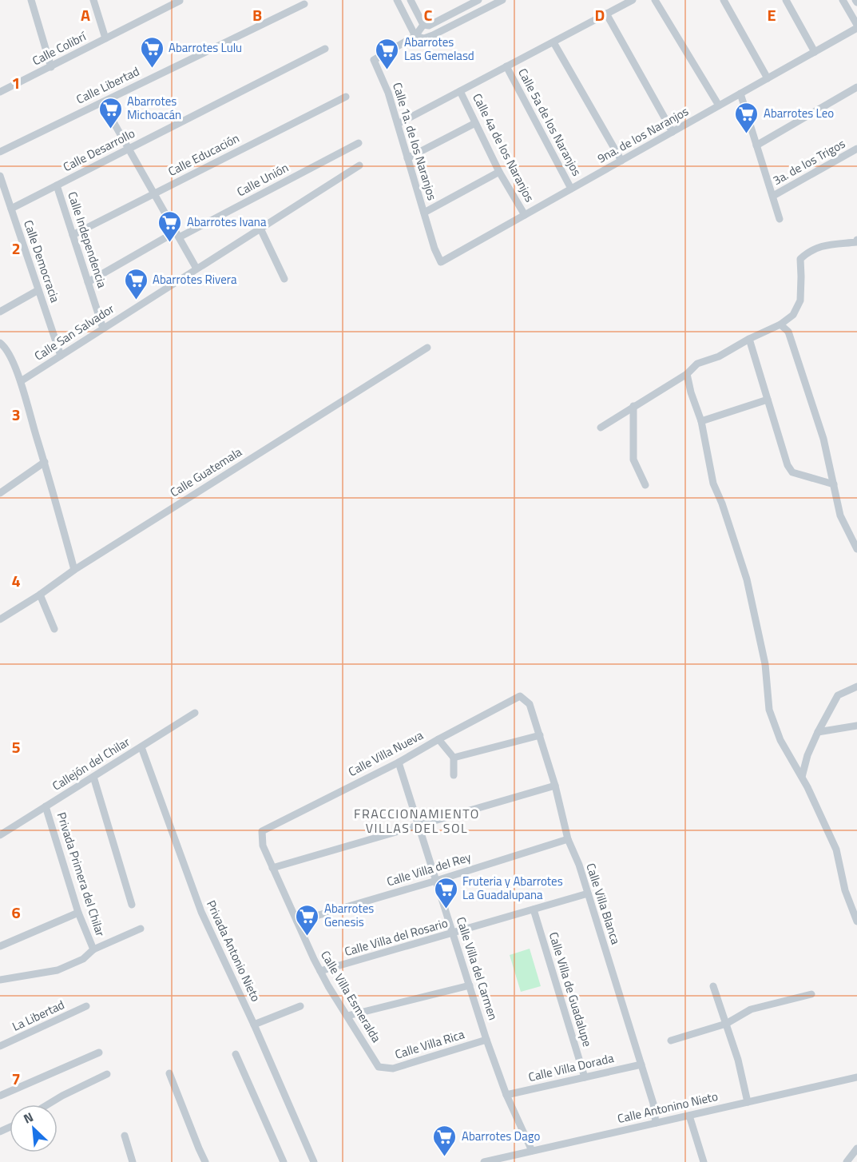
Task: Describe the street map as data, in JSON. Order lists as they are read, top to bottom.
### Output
{
  "streets": {
    "street": [
      "Calle Colibrí",
      "Calle Libertad",
      "Calle 5a de los Naranjos",
      "9na. de los Naranjos",
      "Calle 1a. de los Naranjos",
      "Calle 4a de los Naranjos",
      "Calle Desarrollo",
      "Calle Educación",
      "3a. de los Trigos",
      "Calle Unión",
      "Calle Independencia",
      "Calle Democracia",
      "Calle San Salvador",
      "Calle Guatemala",
      "Calle Villa Nueva",
      "Callejón del Chilar",
      "Calle Villa del Rey",
      "Privada Primera del Chilar",
      "Calle Villa Blanca",
      "Calle Villa del Rosario",
      "Privada Antonio Nieto",
      "Calle Villa del Carmen",
      "Calle Villa de Guadalupe",
      "Calle Villa Esmeralda",
      "La Libertad",
      "Calle Villa Rica",
      "Calle Villa Dorada",
      "Calle Antonino Nieto"
    ]
  },
  "crossings": [
    ["Calle 5a de los Naranjos", "9na. de los Naranjos"],
    ["9na. de los Naranjos", "Calle 1a. de los Naranjos"],
    ["9na. de los Naranjos", "Calle 4a de los Naranjos"],
    ["Calle Desarrollo", "Calle Independencia"],
    ["Calle Desarrollo", "Calle Democracia"],
    ["Calle Educación", "Calle Independencia"],
    ["Calle Unión", "Calle Independencia"],
    ["Calle Independencia", "Calle San Salvador"],
    ["Calle Democracia", "Calle San Salvador"],
    ["Calle Villa Nueva", "Calle Villa Blanca"],
    ["Calle Villa Nueva", "Calle Villa del Carmen"],
    ["Calle Villa Nueva", "Calle Villa Esmeralda"],
    ["Callejón del Chilar", "Privada Primera del Chilar"],
    ["Callejón del Chilar", "Privada Antonio Nieto"],
    ["Calle Villa del Rey", "Calle Villa Blanca"],
    ["Calle Villa del Rey", "Calle Villa del Carmen"],
    ["Calle Villa del Rey", "Calle Villa Esmeralda"],
    ["Calle Villa Blanca", "Calle Villa del Rosario"],
    ["Calle Villa Blanca", "Calle Villa Dorada"],
    ["Calle Villa Blanca", "Calle Antonino Nieto"],
    ["Calle Villa del Rosario", "Calle Villa del Carmen"],
    ["Calle Villa del Rosario", "Calle Villa de Guadalupe"],
    ["Calle Villa del Rosario", "Calle Villa Esmeralda"],
    ["Calle Villa del Carmen", "Calle Villa Rica"],
    ["Calle Villa del Carmen", "Calle Villa Dorada"],
    ["Calle Villa del Carmen", "Calle Antonino Nieto"],
    ["Calle Villa de Guadalupe", "Calle Villa Dorada"],
    ["Calle Villa Esmeralda", "Calle Villa Rica"]
  ],
  "districts": ["FRACCIONAMIENTO VILLAS DEL SOL"],
  "places": {
    "supermarket": [
      "Abarrotes Lulu",
      "Abarrotes Las Gemelasd",
      "Abarrotes Michoacán",
      "Abarrotes Leo",
      "Abarrotes Ivana",
      "Abarrotes Rivera",
      "Fruteria y Abarrotes La Guadalupana",
      "Abarrotes Genesis",
      "Abarrotes Dago"
    ]
  },
  "north": "top left",
  "grid": {
    "columns": [
      "A",
      "B",
      "C",
      "D",
      "E"
    ],
    "rows": [
      "1",
      "2",
      "3",
      "4",
      "5",
      "6",
      "7"
    ]
  }
}
